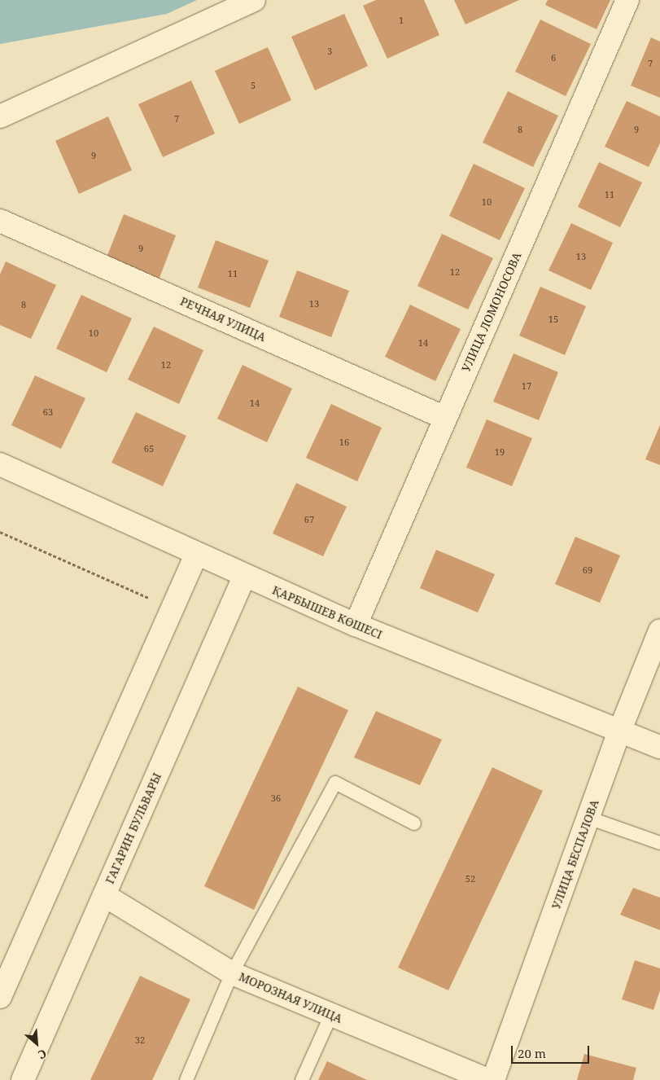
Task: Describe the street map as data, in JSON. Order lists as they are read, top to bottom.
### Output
{
  "streets": {
    "street": [
      "УЛИЦА ЛОМОНОСОВА",
      "РЕЧНАЯ УЛИЦА",
      "ҚАРБЫШЕВ КӨШЕСІ",
      "ГАГАРИН БУЛЬВАРЫ",
      "УЛИЦА БЕСПАЛОВА",
      "МОРОЗНАЯ УЛИЦА"
    ]
  },
  "crossings": [
    ["УЛИЦА ЛОМОНОСОВА", "РЕЧНАЯ УЛИЦА"],
    ["УЛИЦА ЛОМОНОСОВА", "ҚАРБЫШЕВ КӨШЕСІ"],
    ["ҚАРБЫШЕВ КӨШЕСІ", "ГАГАРИН БУЛЬВАРЫ"],
    ["ҚАРБЫШЕВ КӨШЕСІ", "УЛИЦА БЕСПАЛОВА"],
    ["ГАГАРИН БУЛЬВАРЫ", "МОРОЗНАЯ УЛИЦА"]
  ],
  "house_numbers": [
    "1",
    "3",
    "6",
    "7",
    "5",
    "7",
    "8",
    "9",
    "9",
    "11",
    "10",
    "9",
    "13",
    "12",
    "11",
    "13",
    "8",
    "15",
    "10",
    "14",
    "12",
    "17",
    "14",
    "63",
    "16",
    "65",
    "19",
    "67",
    "69",
    "36",
    "52",
    "32"
  ],
  "scale_bar": "20 m",
  "north": "bottom right"
}
